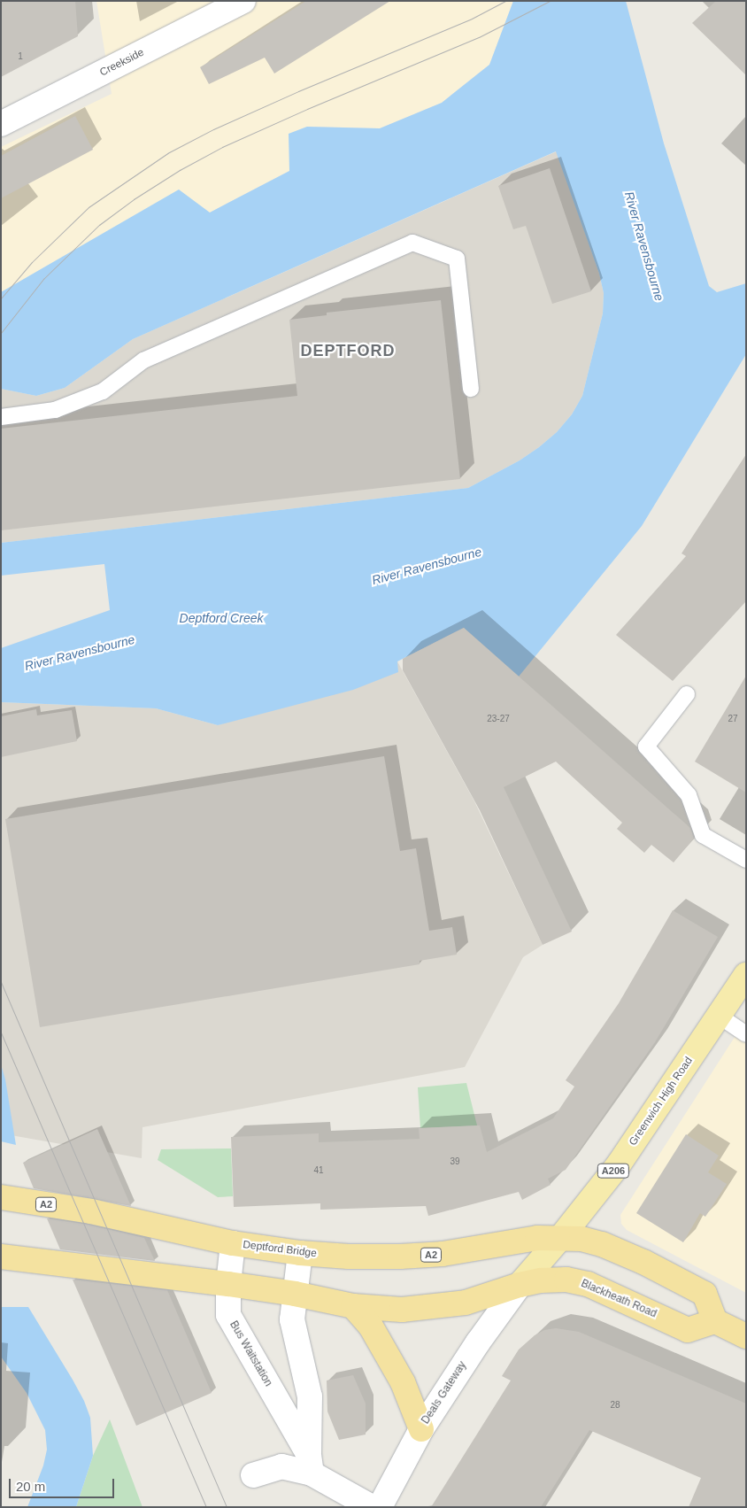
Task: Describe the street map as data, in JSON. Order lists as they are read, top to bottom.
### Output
{
  "streets": {
    "highway": ["A2", "Deptford Bridge", "Blackheath Road"],
    "main road": ["Greenwich High Road", "A206"],
    "street": ["Creekside", "Bus Waitstation", "Deals Gateway"]
  },
  "crossings": [
    ["Greenwich High Road", "A2"],
    ["Greenwich High Road", "Deptford Bridge"],
    ["Greenwich High Road", "Blackheath Road"],
    ["Greenwich High Road", "Deals Gateway"],
    ["A2", "Deptford Bridge"],
    ["A2", "Blackheath Road"],
    ["Deptford Bridge", "Bus Waitstation"],
    ["Blackheath Road", "Deals Gateway"]
  ],
  "districts": ["DEPTFORD"],
  "water": ["River Ravensbourne", "Deptford Creek"],
  "house_numbers": [
    "1",
    "23-27",
    "27",
    "39",
    "41",
    "28"
  ],
  "scale_bar": "20 m"
}
